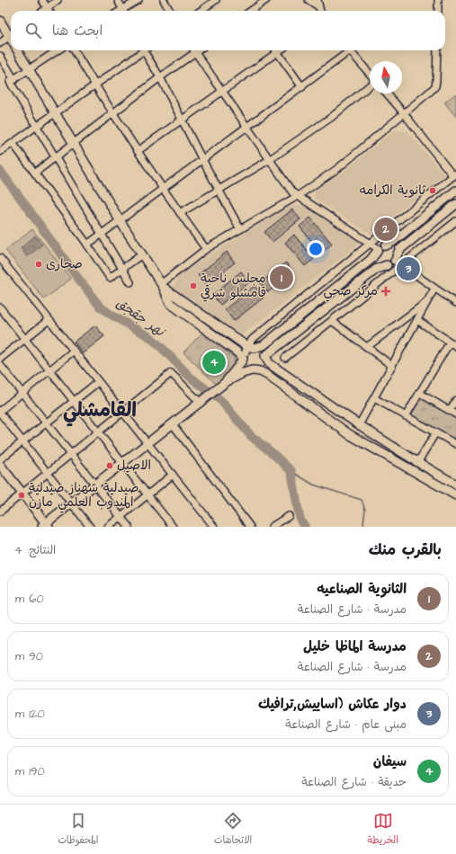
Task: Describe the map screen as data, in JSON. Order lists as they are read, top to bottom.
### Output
{
  "districts": ["القامشلي"],
  "water": ["نهر جقجق"],
  "places": {
    "other": [
      "ثانوية الكرامه",
      "صحارى",
      "مجلس ناحية قامشلو شرقي",
      "الاصيل",
      "صيدلية شهناز صيدلية المندوب العلمي مازن"
    ],
    "health": ["مركز صحي"]
  },
  "north": "top",
  "page": {
    "search": "ابحث هنا",
    "pins": [
      "2",
      "3",
      "1",
      "4"
    ],
    "heading": ["بالقرب منك", "النتائج: 4"],
    "list": [
      {
        "mark": "1",
        "name": "الثانوية الصناعيه",
        "note": "مدرسة · شارع الصناعة",
        "value": "60 m"
      },
      {
        "mark": "2",
        "name": "مدرسة الماظا خليل",
        "note": "مدرسة · شارع الصناعة",
        "value": "90 m"
      },
      {
        "mark": "3",
        "name": "دوار عكاش (اساييش٫ترافيك",
        "note": "مبنى عام · شارع الصناعة",
        "value": "120 m"
      },
      {
        "mark": "4",
        "name": "سيفان",
        "note": "حديقة · شارع الصناعة",
        "value": "190 m"
      }
    ],
    "nav": ["الخريطة", "الاتجاهات", "المحفوظات"]
  }
}
